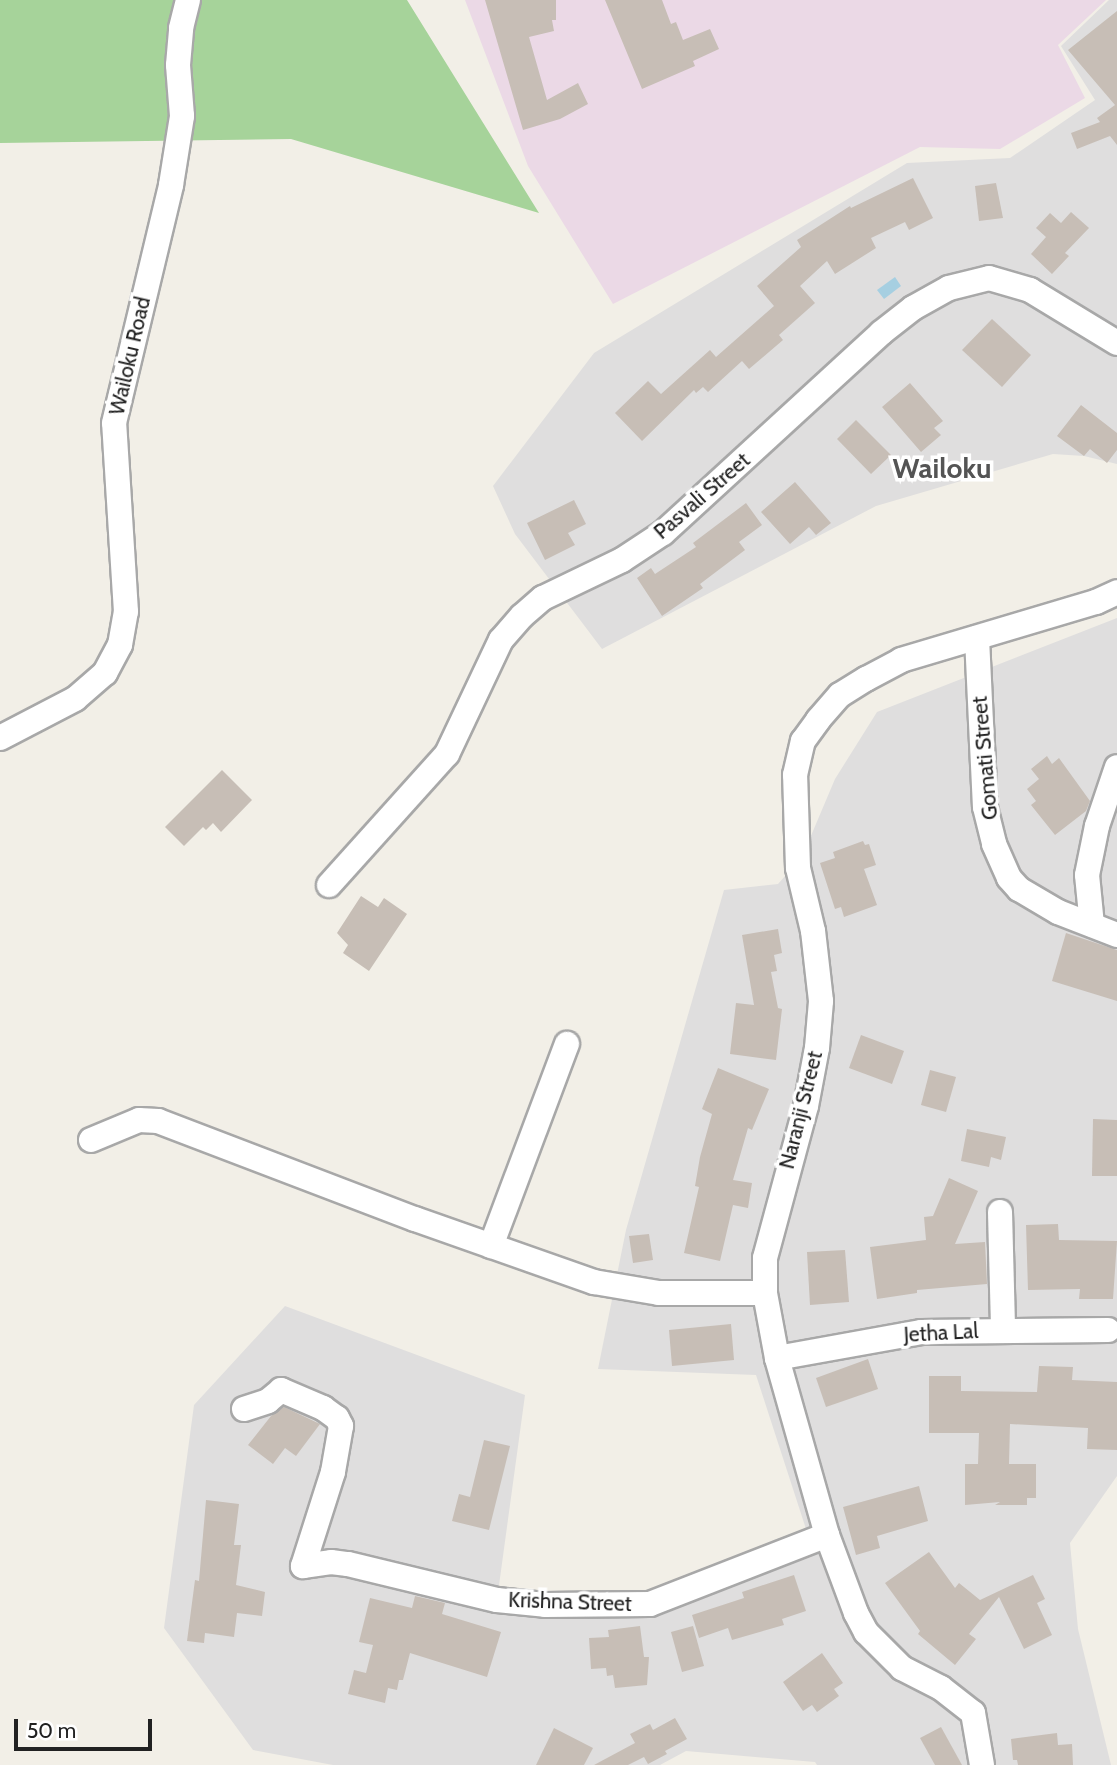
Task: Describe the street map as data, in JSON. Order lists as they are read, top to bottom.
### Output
{
  "streets": {
    "street": [
      "Wailoku Road",
      "Pasvali Street",
      "Gomati Street",
      "Naranji Street",
      "Jetha Lal",
      "Krishna Street"
    ]
  },
  "crossings": [
    ["Gomati Street", "Naranji Street"],
    ["Naranji Street", "Jetha Lal"],
    ["Naranji Street", "Krishna Street"]
  ],
  "districts": ["Wailoku"],
  "scale_bar": "50 m"
}
